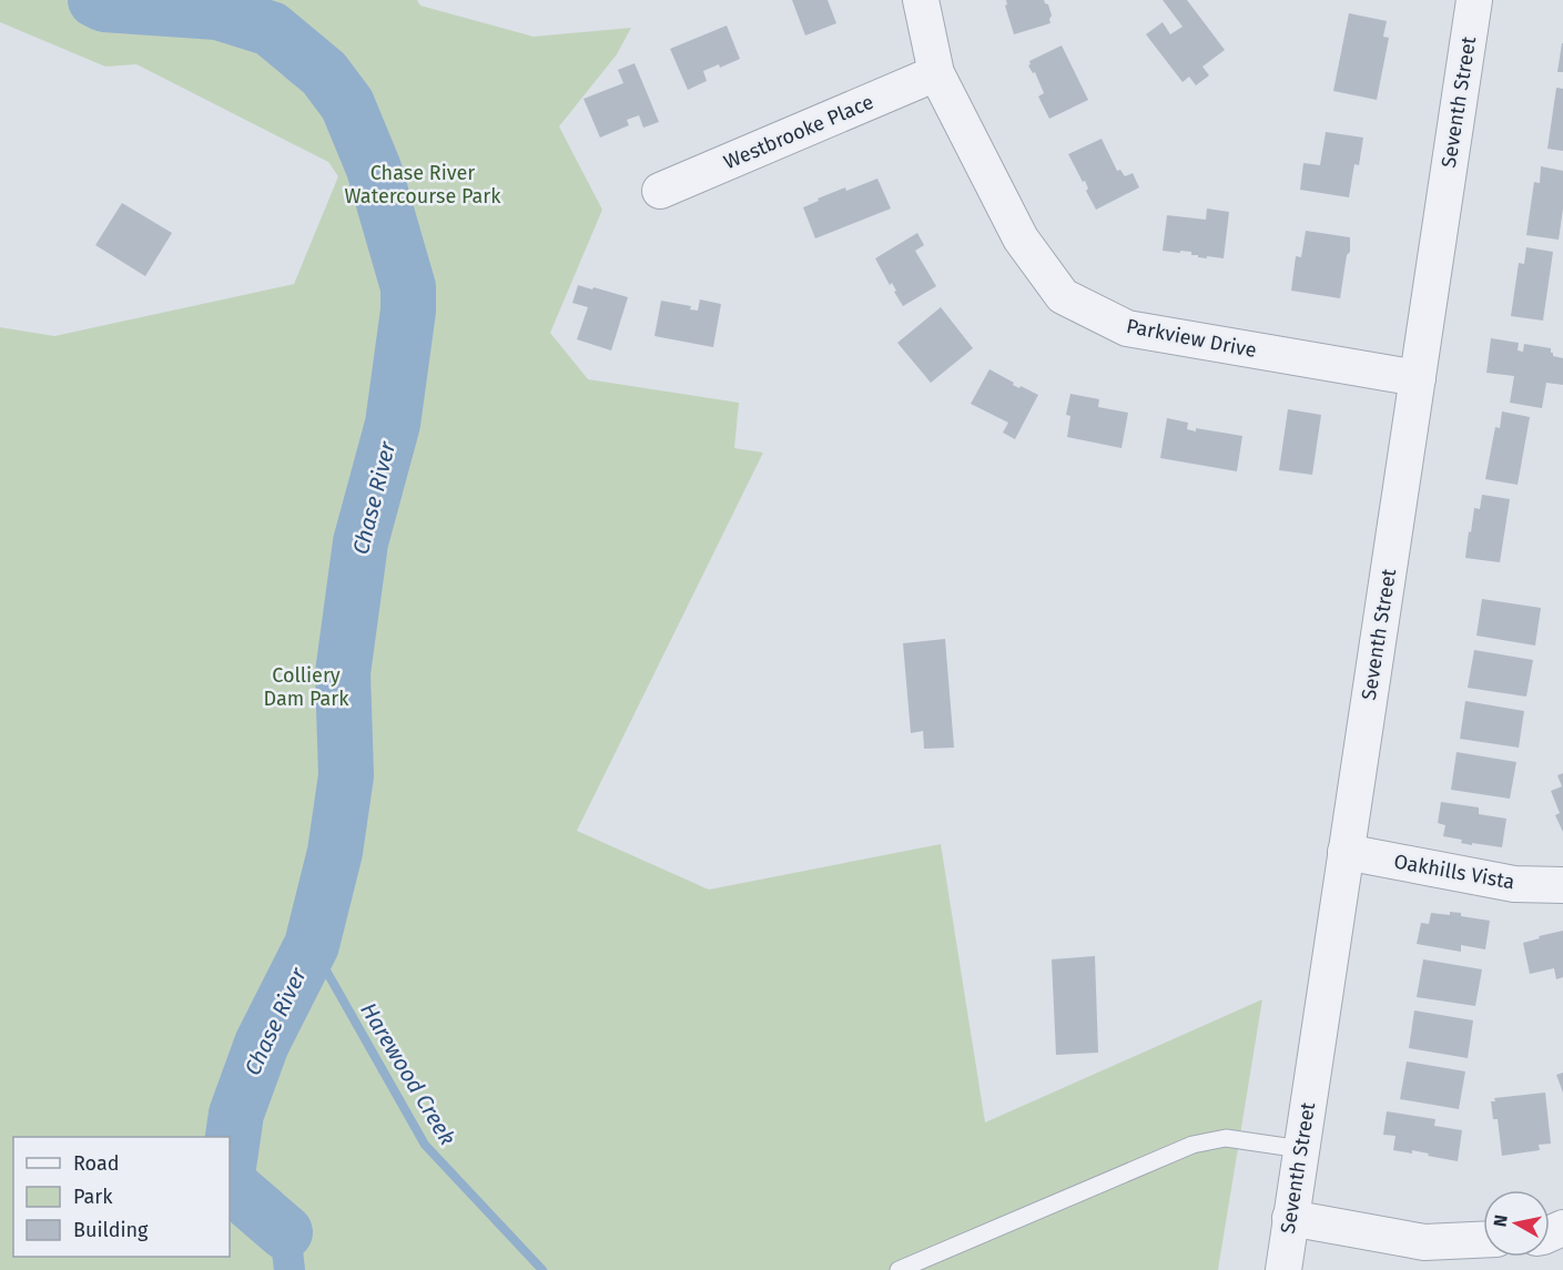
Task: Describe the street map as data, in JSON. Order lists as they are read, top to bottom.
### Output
{
  "streets": {
    "street": [
      "Seventh Street",
      "Westbrooke Place",
      "Parkview Drive",
      "Oakhills Vista"
    ]
  },
  "crossings": [
    ["Seventh Street", "Parkview Drive"],
    ["Seventh Street", "Oakhills Vista"],
    ["Westbrooke Place", "Parkview Drive"]
  ],
  "water": ["Chase River", "Harewood Creek"],
  "parks": ["Chase River Watercourse Park", "Colliery Dam Park"],
  "legend": ["Road", "Park", "Building"],
  "north": "left"
}
